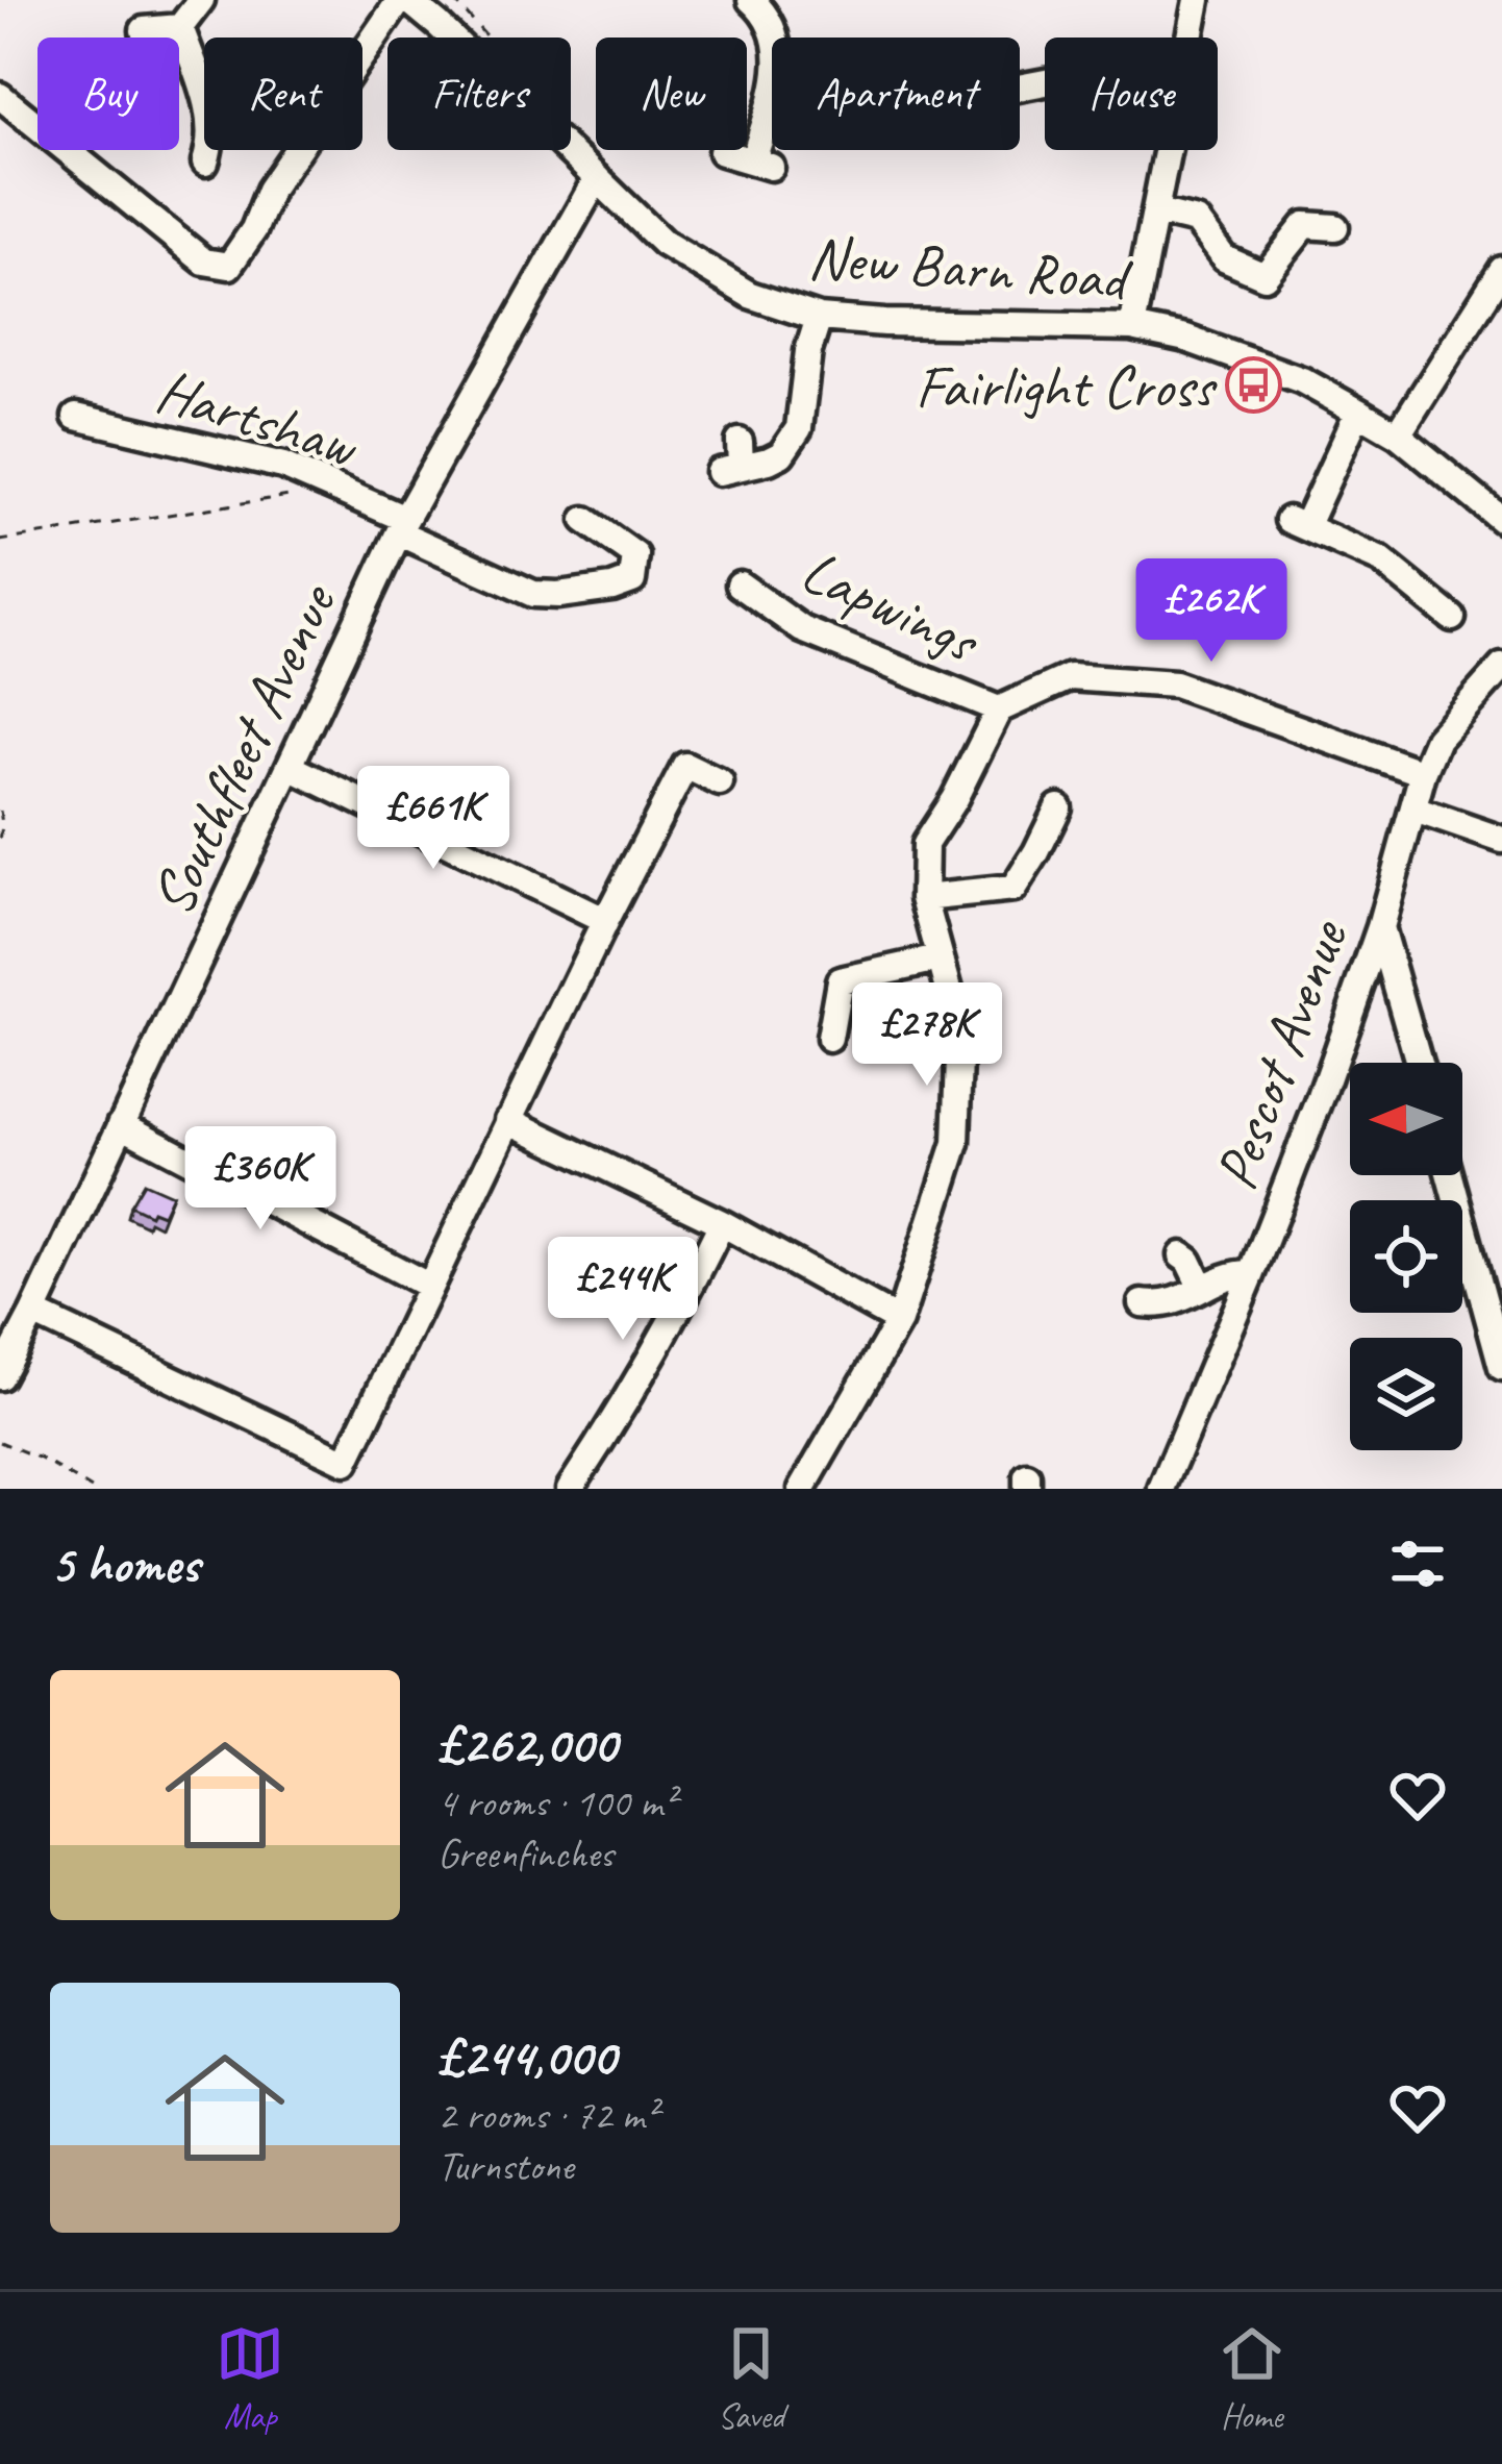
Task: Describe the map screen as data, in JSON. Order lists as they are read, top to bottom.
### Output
{
  "streets": {
    "street": [
      "New Barn Road",
      "Hartshaw",
      "Lapwings",
      "Southfleet Avenue",
      "Pescot Avenue"
    ]
  },
  "crossings": [
    ["New Barn Road", "Southfleet Avenue"],
    ["Hartshaw", "Southfleet Avenue"]
  ],
  "places": {
    "bus stop": ["Fairlight Cross"]
  },
  "north": "left",
  "page": {
    "chip": [
      "Buy",
      "Rent",
      "Filters",
      "New",
      "Apartment",
      "House"
    ],
    "price": [
      "£262K",
      "£661K",
      "£278K",
      "£360K",
      "£244K"
    ],
    "heading": "5 homes",
    "list": [
      {
        "name": "£262,000",
        "note": "4 rooms · 100 m² · Greenfinches"
      },
      {
        "name": "£244,000",
        "note": "2 rooms · 72 m² · Turnstone"
      }
    ],
    "tabs": ["Map", "Saved", "Home"]
  }
}
